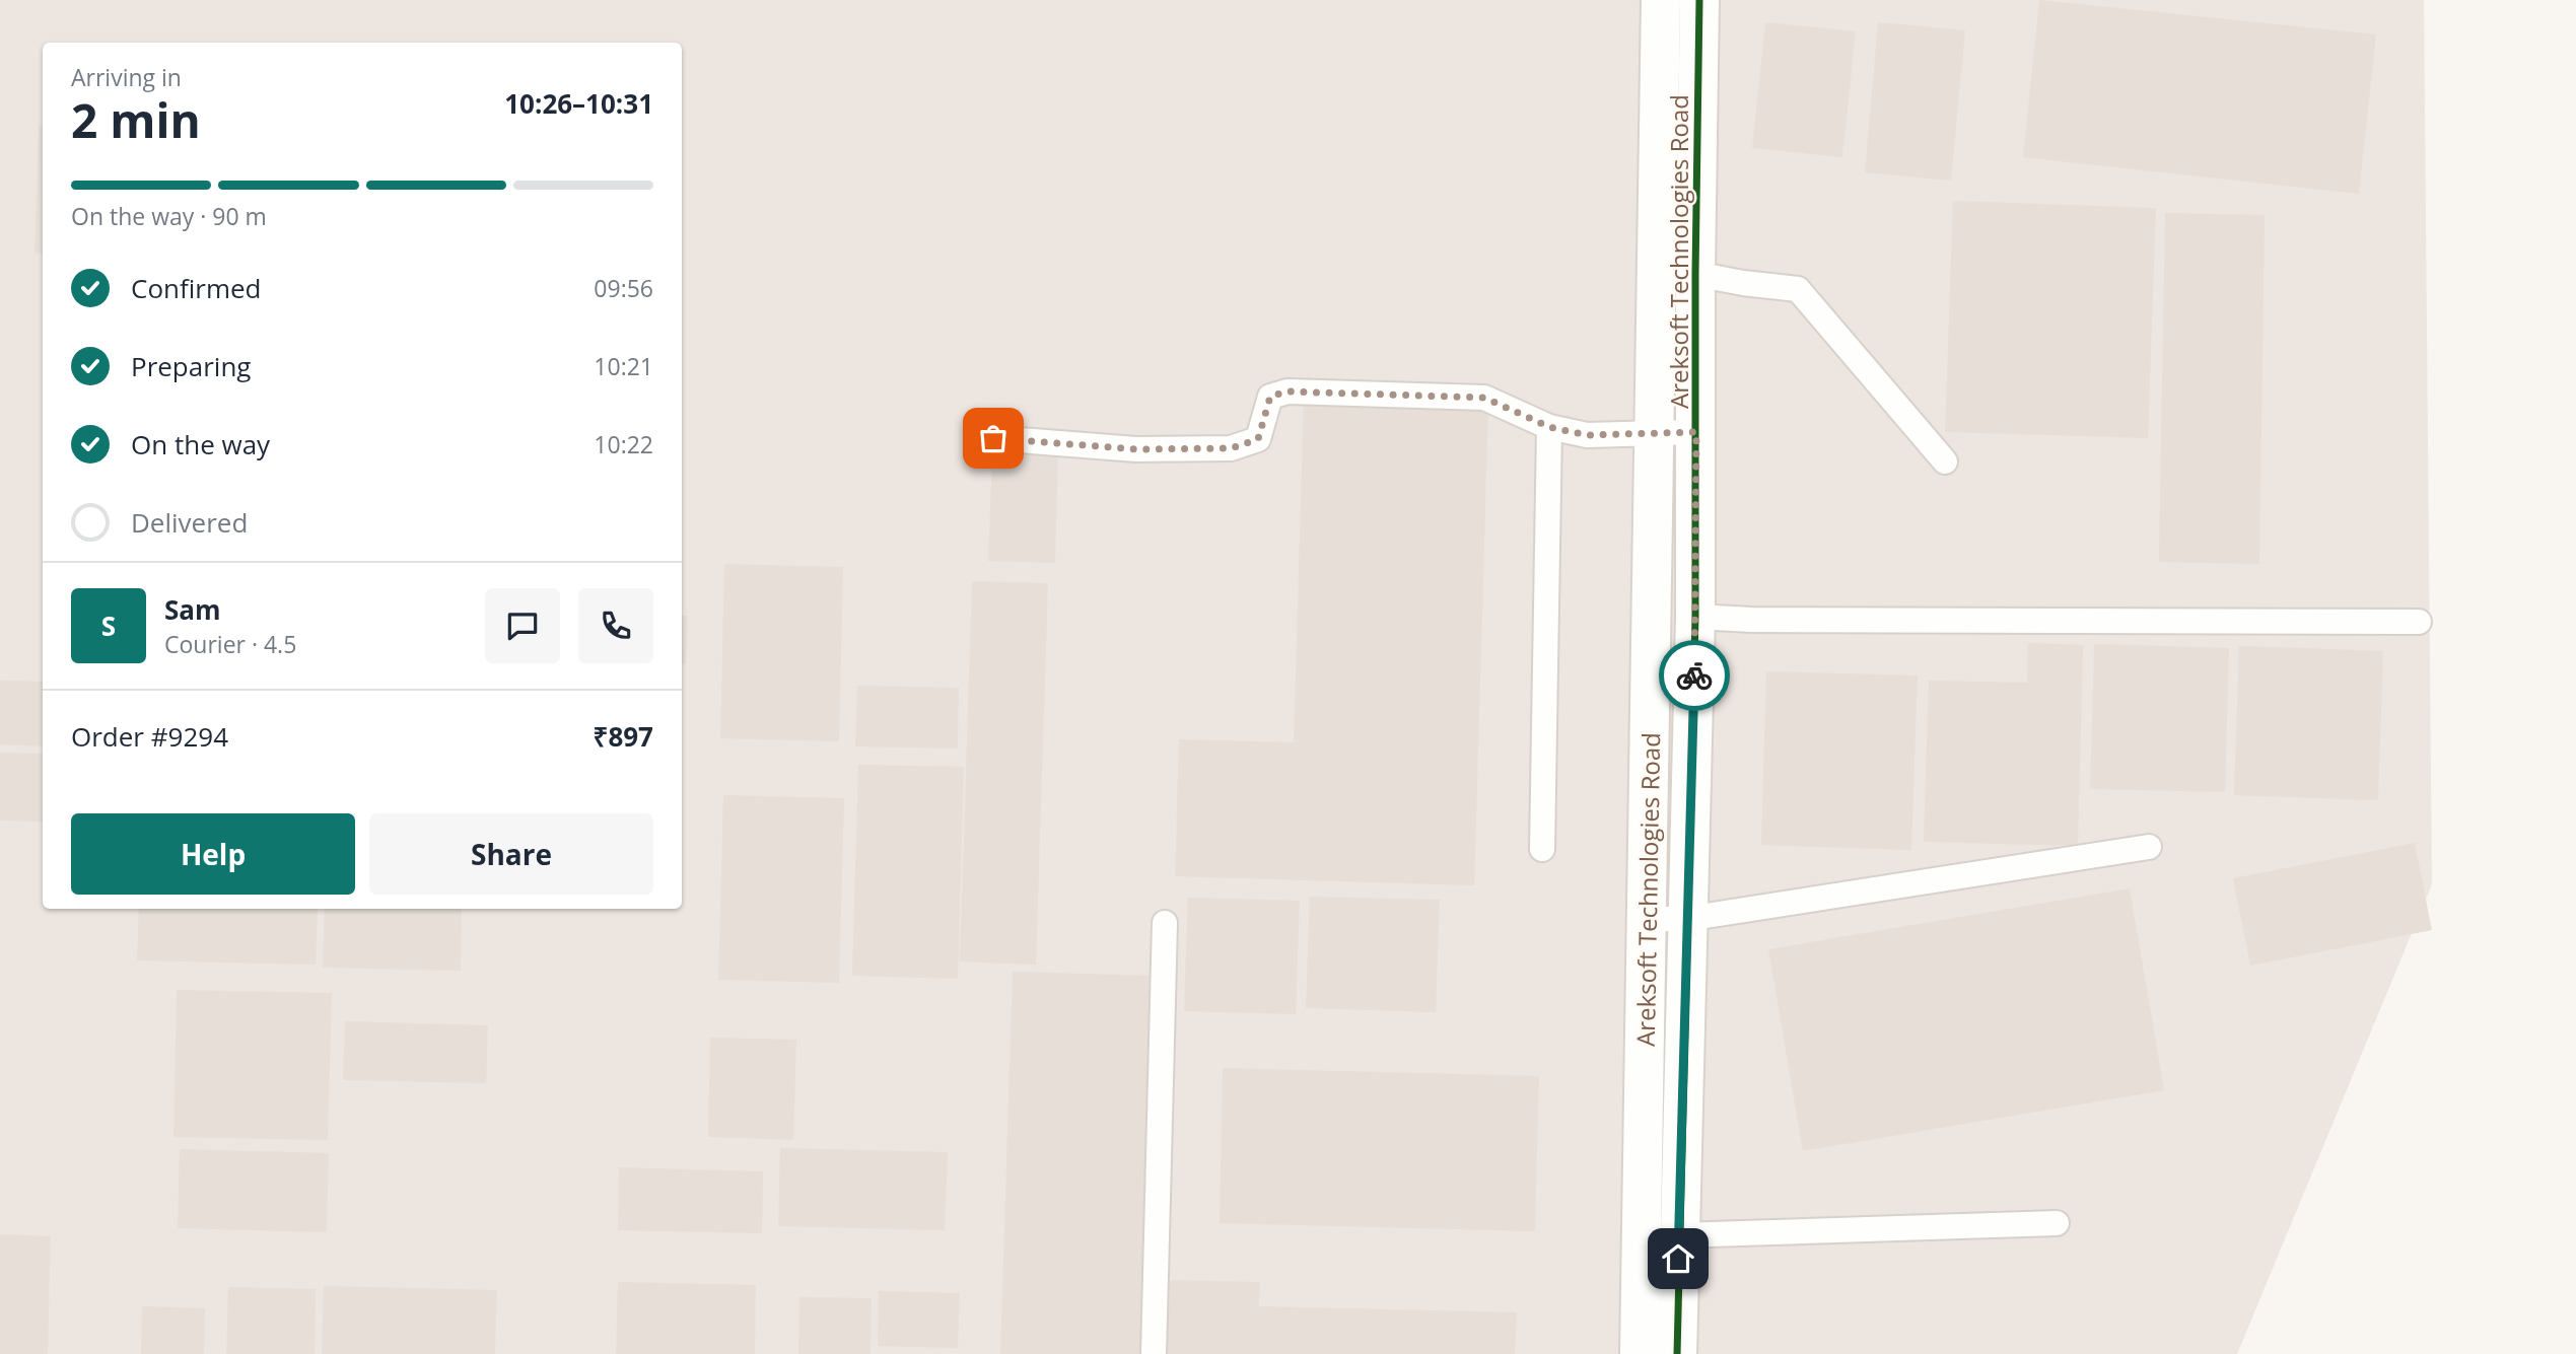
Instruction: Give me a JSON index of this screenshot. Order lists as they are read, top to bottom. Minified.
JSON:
{"streets":{"street":["Areksoft Technologies Road"]},"page":{"heading":["2 min","Arriving in","10:26–10:31"],"panel":["Sam","Courier · 4.5","Order #9294","₹897"],"bar":"On the way · 90 m","list":[["Confirmed","09:56"],["Preparing","10:21"],["On the way","10:22"],"Delivered"],"round":"S","buttons":["Help","Share"]}}
